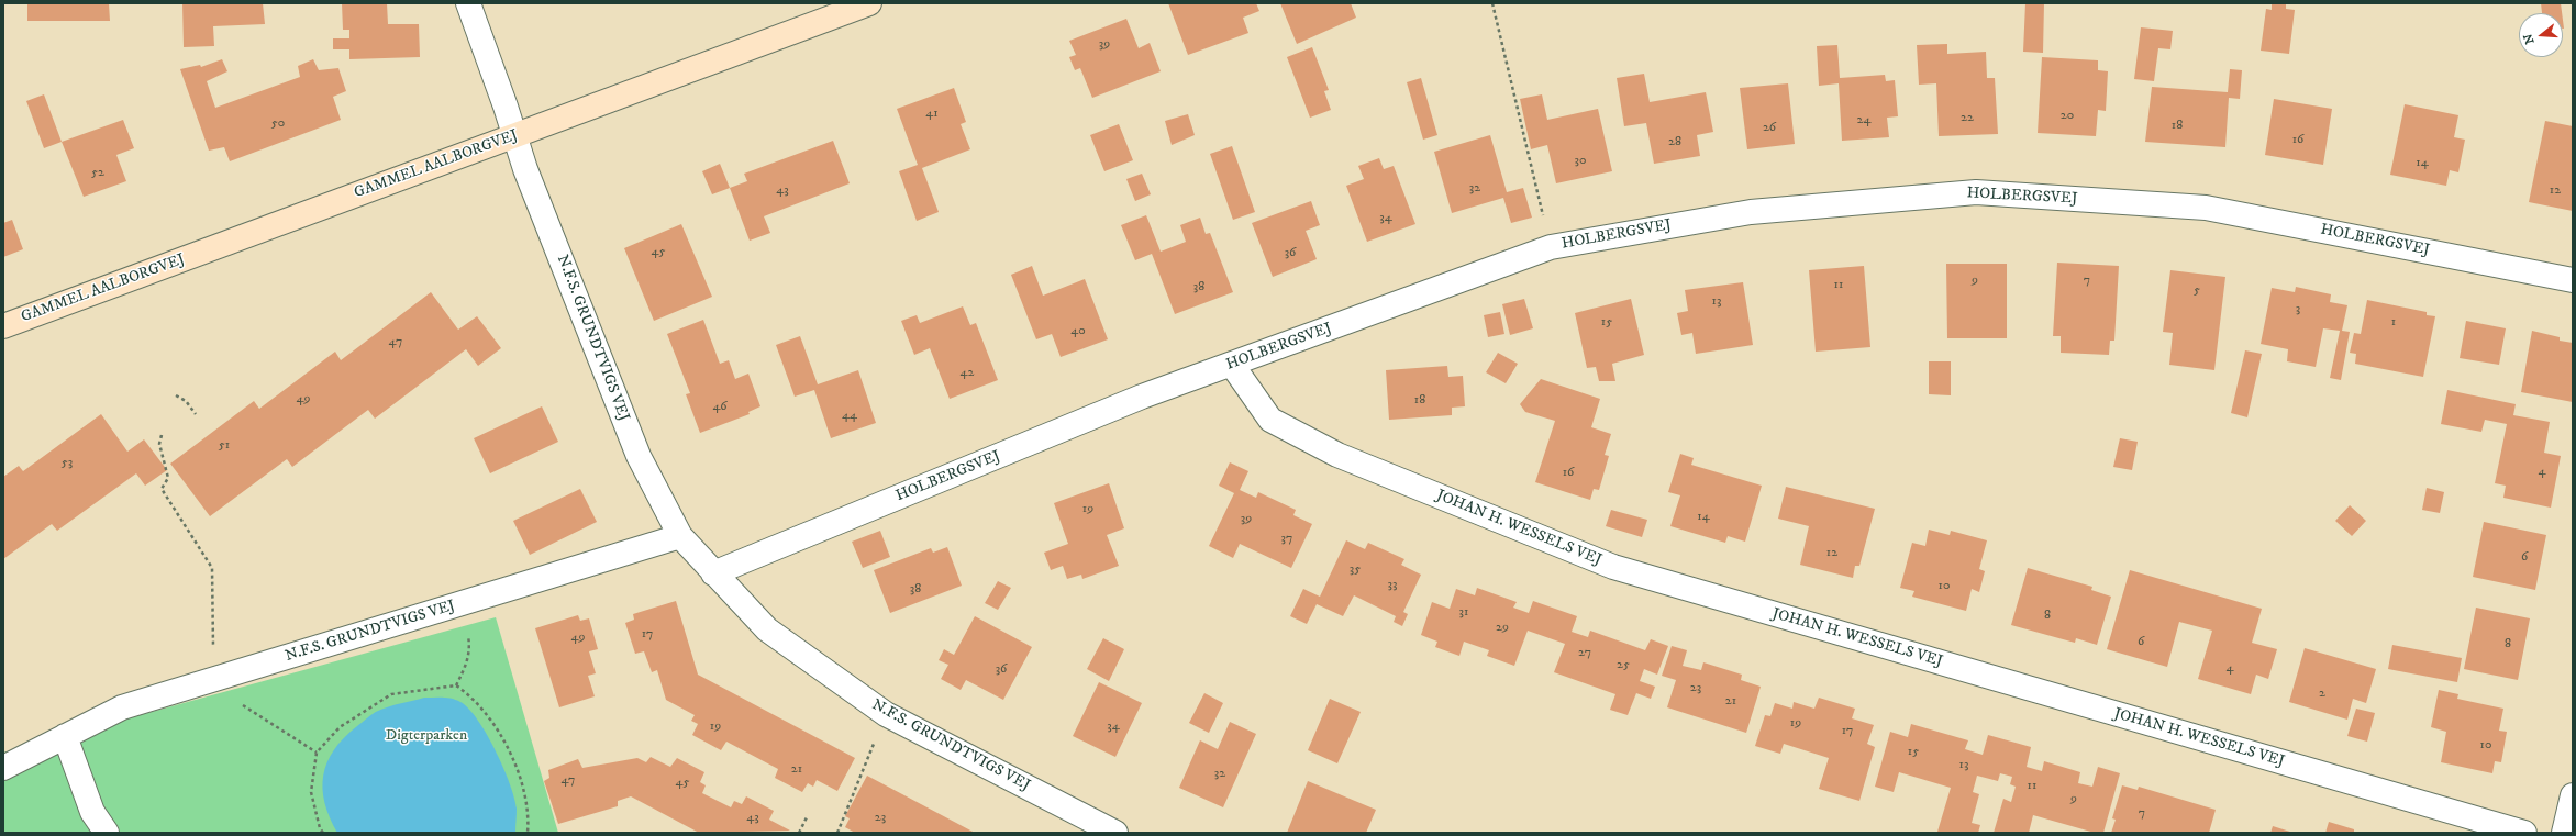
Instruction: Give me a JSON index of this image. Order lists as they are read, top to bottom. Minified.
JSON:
{"streets":{"street":["GAMMEL AALBORGVEJ","HOLBERGSVEJ","N.F.S. GRUNDTVIGS VEJ","JOHAN H. WESSELS VEJ"]},"crossings":[["GAMMEL AALBORGVEJ","N.F.S. GRUNDTVIGS VEJ"],["HOLBERGSVEJ","N.F.S. GRUNDTVIGS VEJ"],["HOLBERGSVEJ","JOHAN H. WESSELS VEJ"]],"parks":["Digterparken"],"house_numbers":["39","41","20","22","24","50","18","26","16","28","30","14","52","32","43","12","34","45","36","9","7","11","38","5","13","3","15","1","40","47","42","49","18","46","44","51","53","4","16","19","14","39","37","12","6","35","33","10","38","31","8","29","17","49","6","8","27","25","4","36","23","2","21","19","19","34","17","10","15","13","21","32","47","45","11","9","7","43","23"],"north":"left"}
